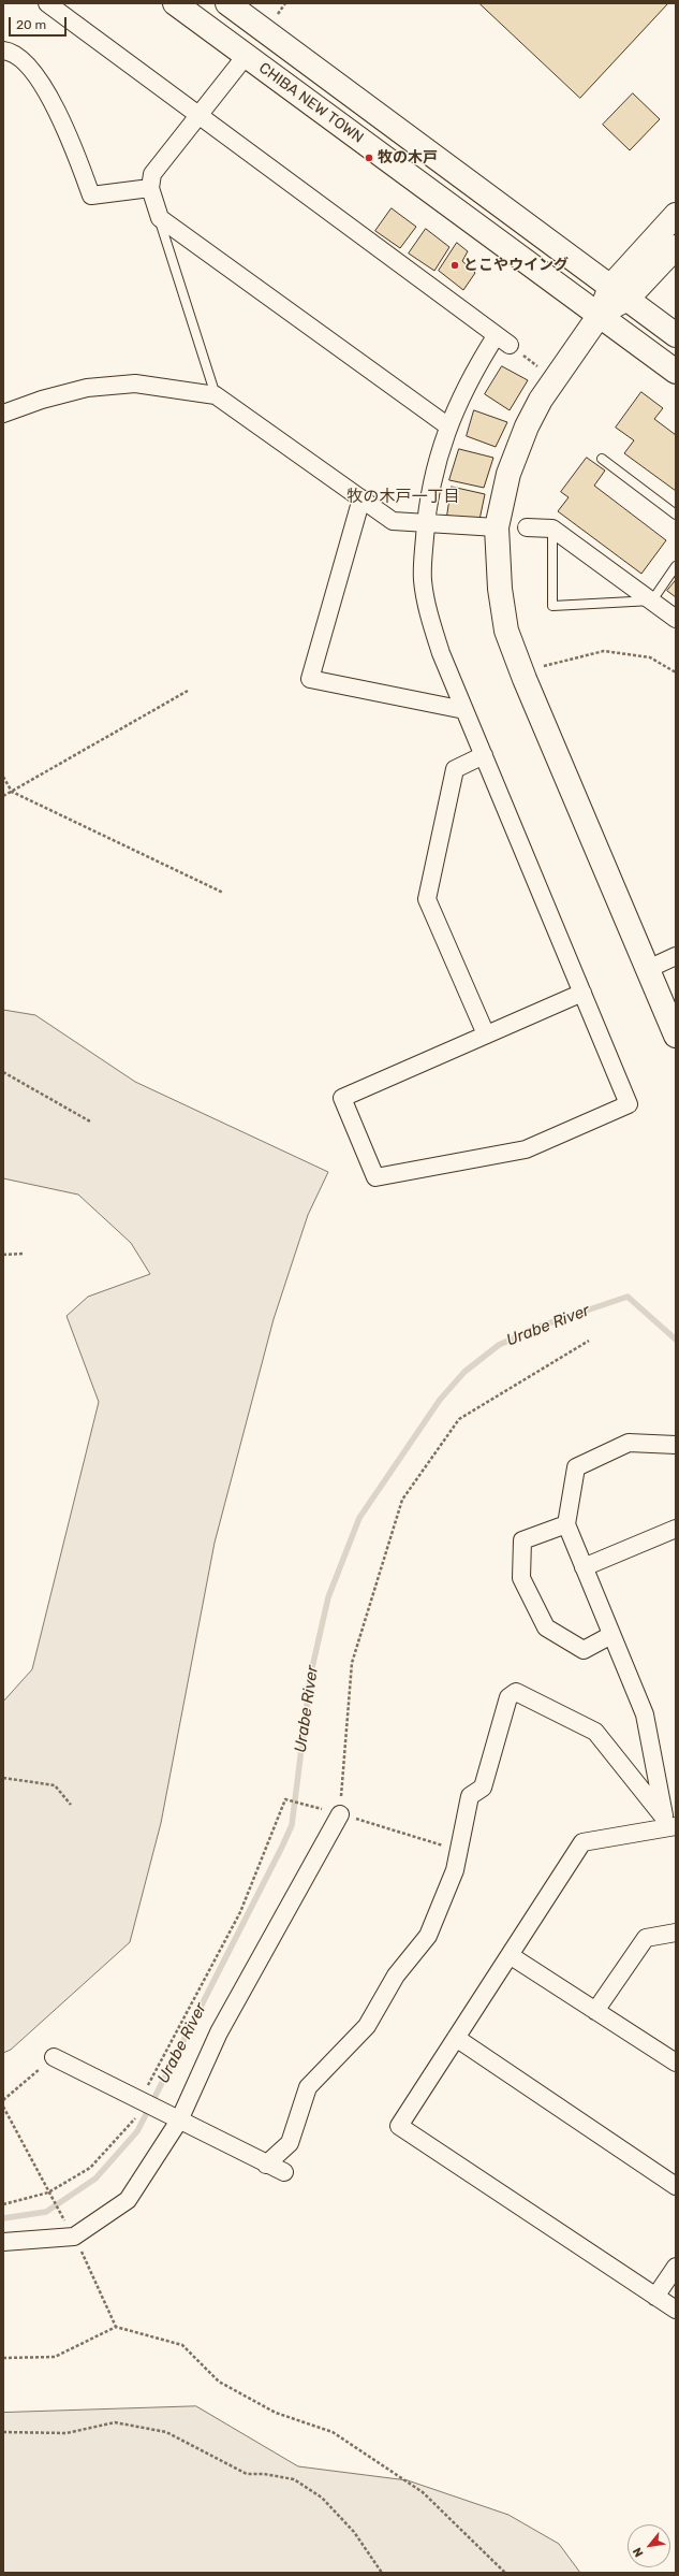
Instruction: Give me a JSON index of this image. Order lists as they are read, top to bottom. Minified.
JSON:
{"streets":{"main road":["CHIBA NEW TOWN"]},"districts":["牧の木戸一丁目"],"water":["Urabe River"],"places":["牧の木戸","とこやウイング"],"scale_bar":"20 m","north":"bottom left"}
